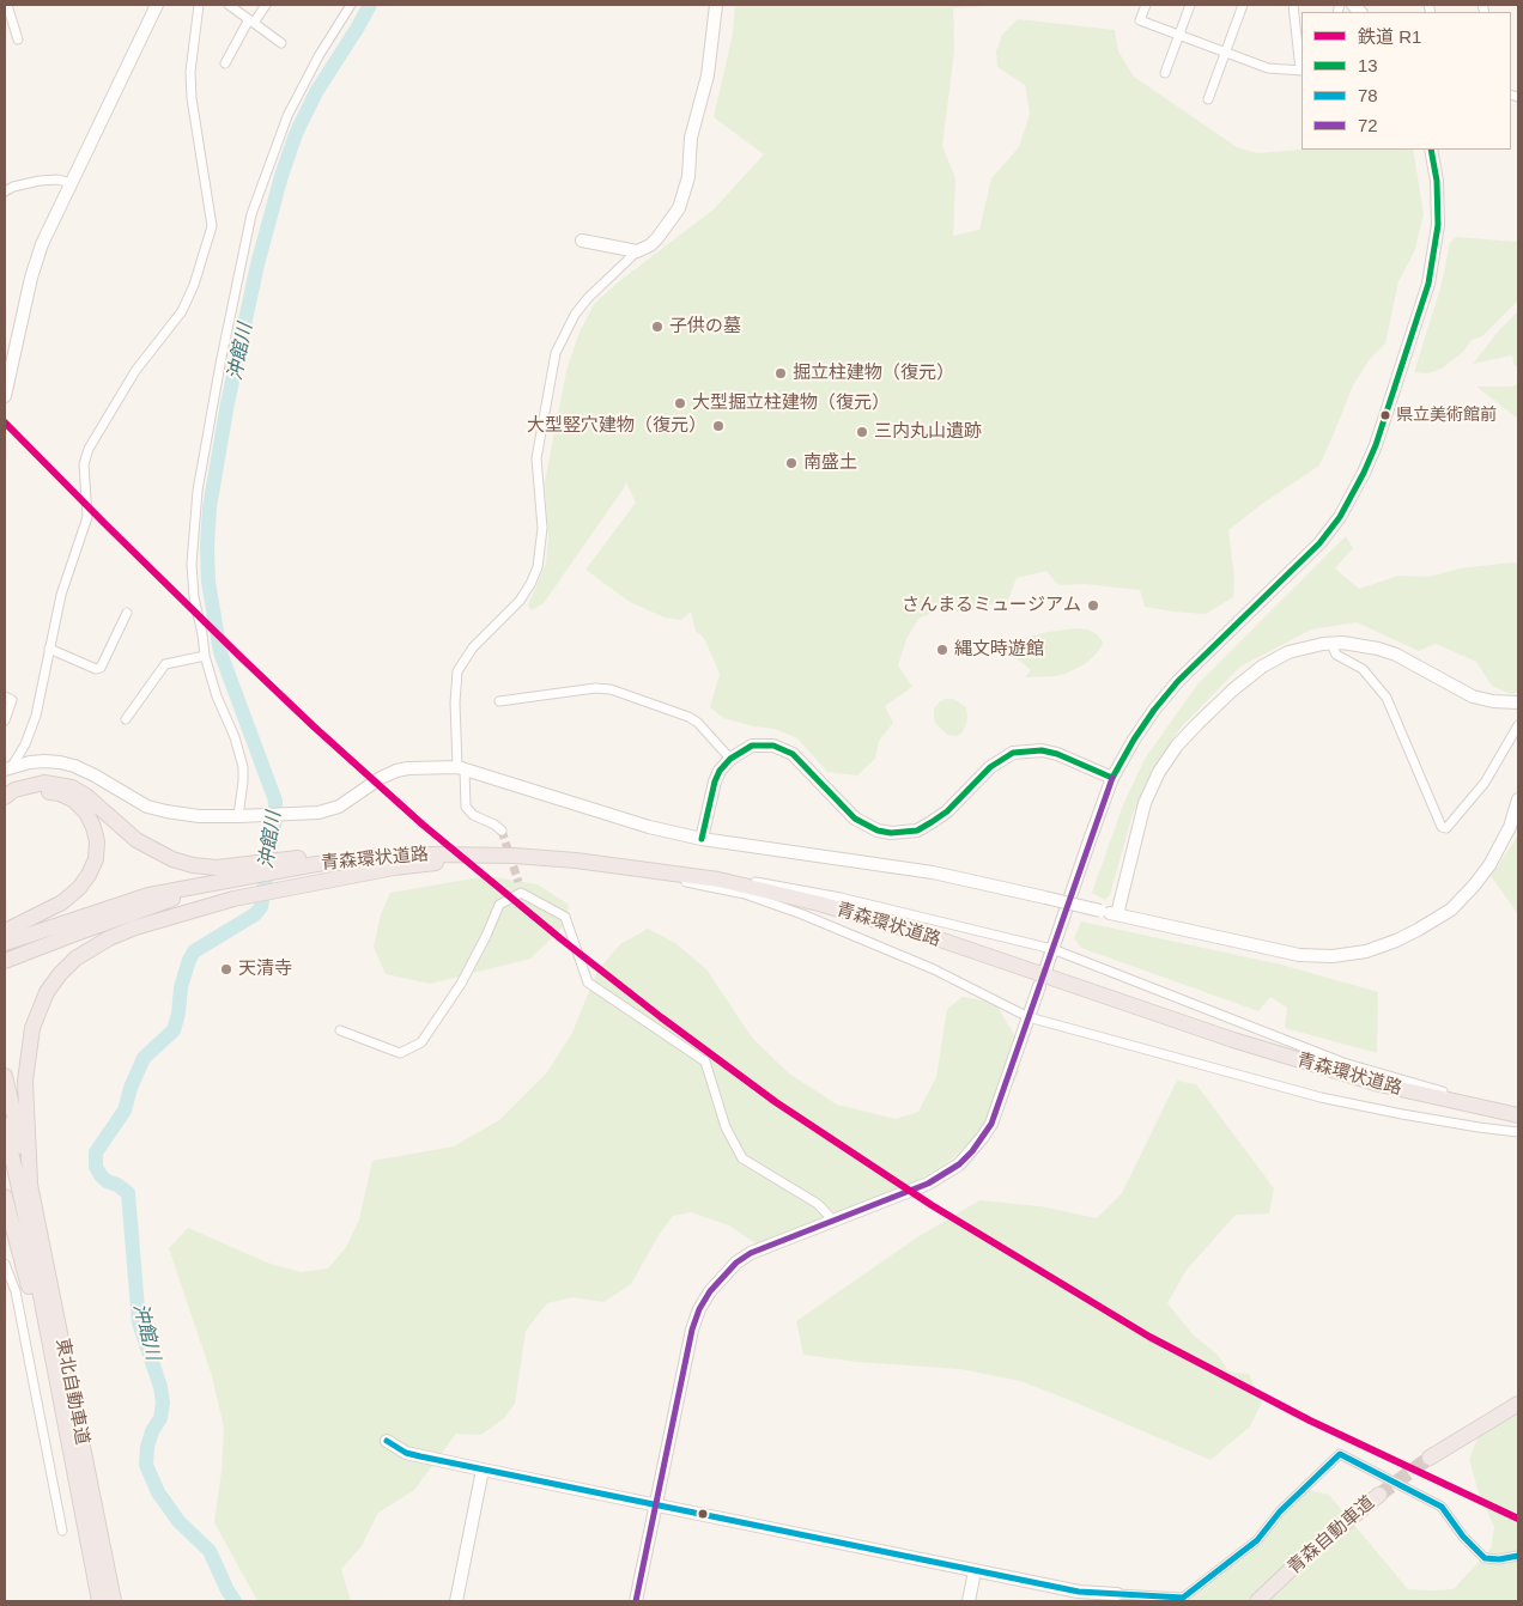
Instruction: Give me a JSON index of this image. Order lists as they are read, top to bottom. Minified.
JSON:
{"streets":{"highway":["青森環状道路","東北自動車道","青森自動車道"]},"water":["沖館川"],"places":["子供の墓","掘立柱建物（復元）","大型掘立柱建物（復元）","県立美術館前","大型竪穴建物（復元）","三内丸山遺跡","南盛土","さんまるミュージアム","縄文時遊館","天清寺"],"lines":["transit line 13","rail line R1","transit line 72","transit line 78"],"legend":["鉄道 R1","13","78","72"]}
